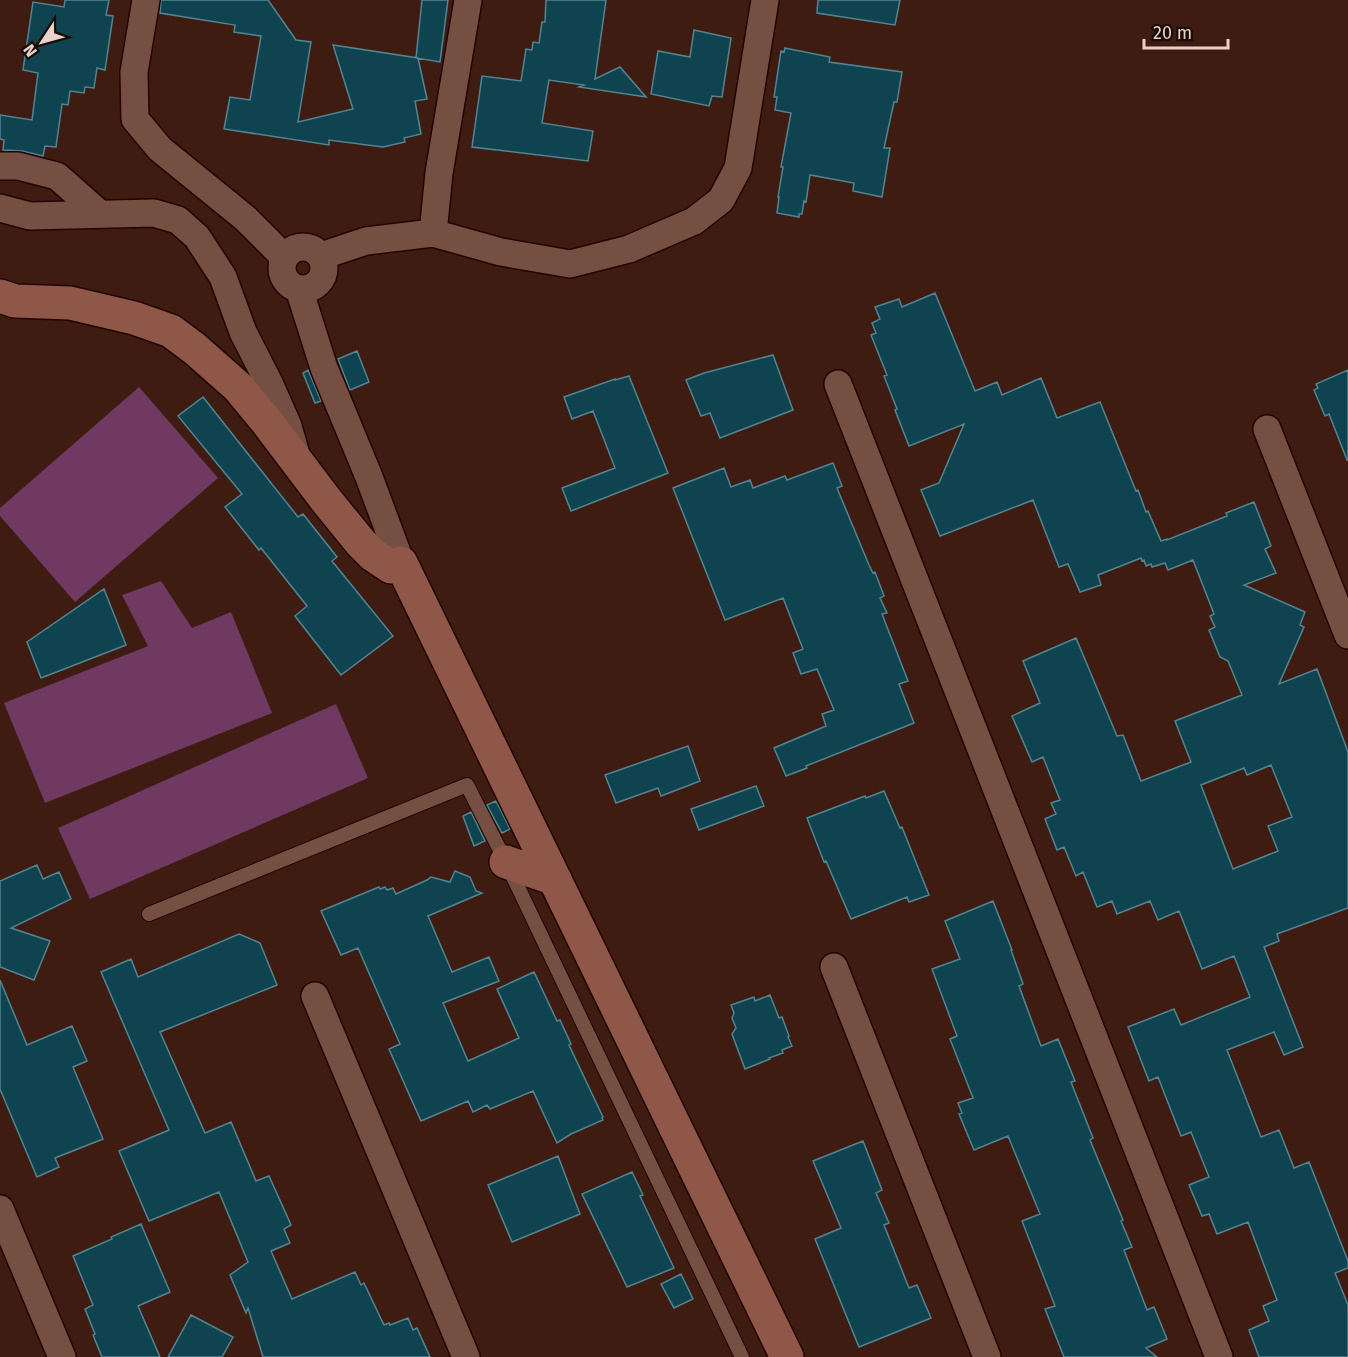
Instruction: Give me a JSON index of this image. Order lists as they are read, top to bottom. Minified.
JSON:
{"scale_bar":"20 m","north":"bottom left"}
